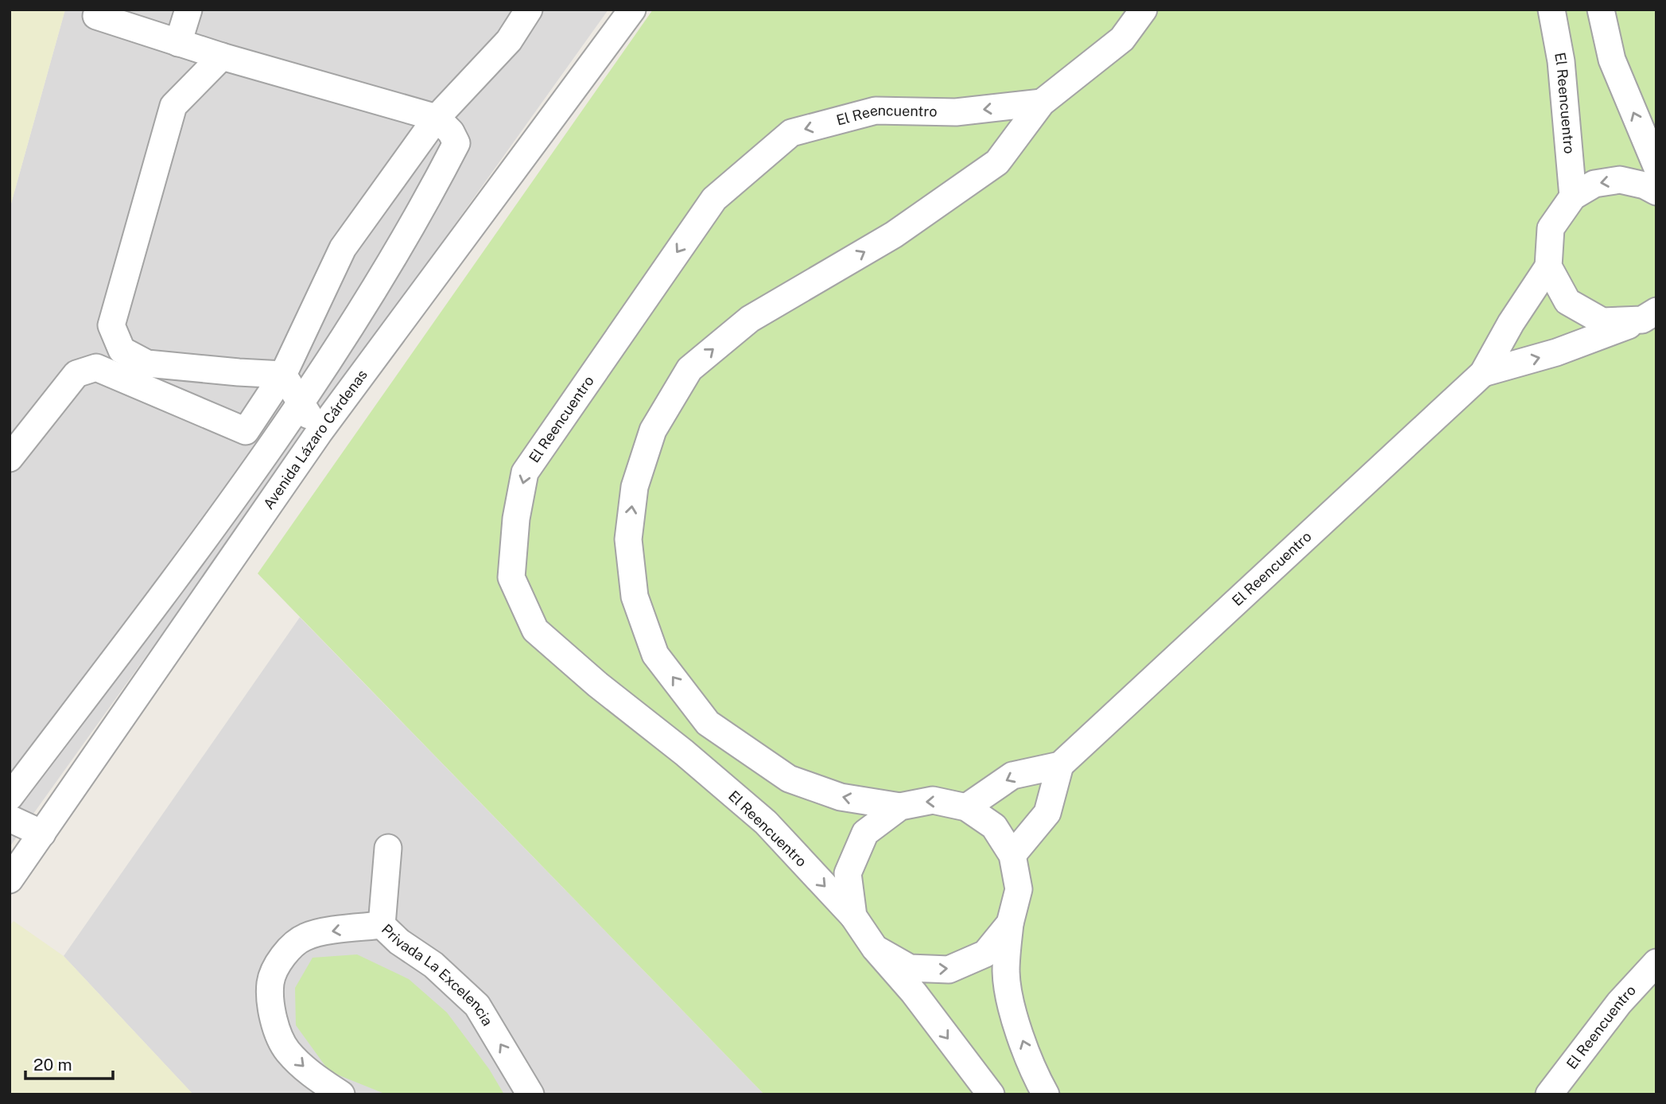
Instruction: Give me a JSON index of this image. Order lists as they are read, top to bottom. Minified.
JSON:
{"streets":{"street":["El Reencuentro","Avenida Lázaro Cárdenas","Privada La Excelencia"]},"scale_bar":"20 m"}
